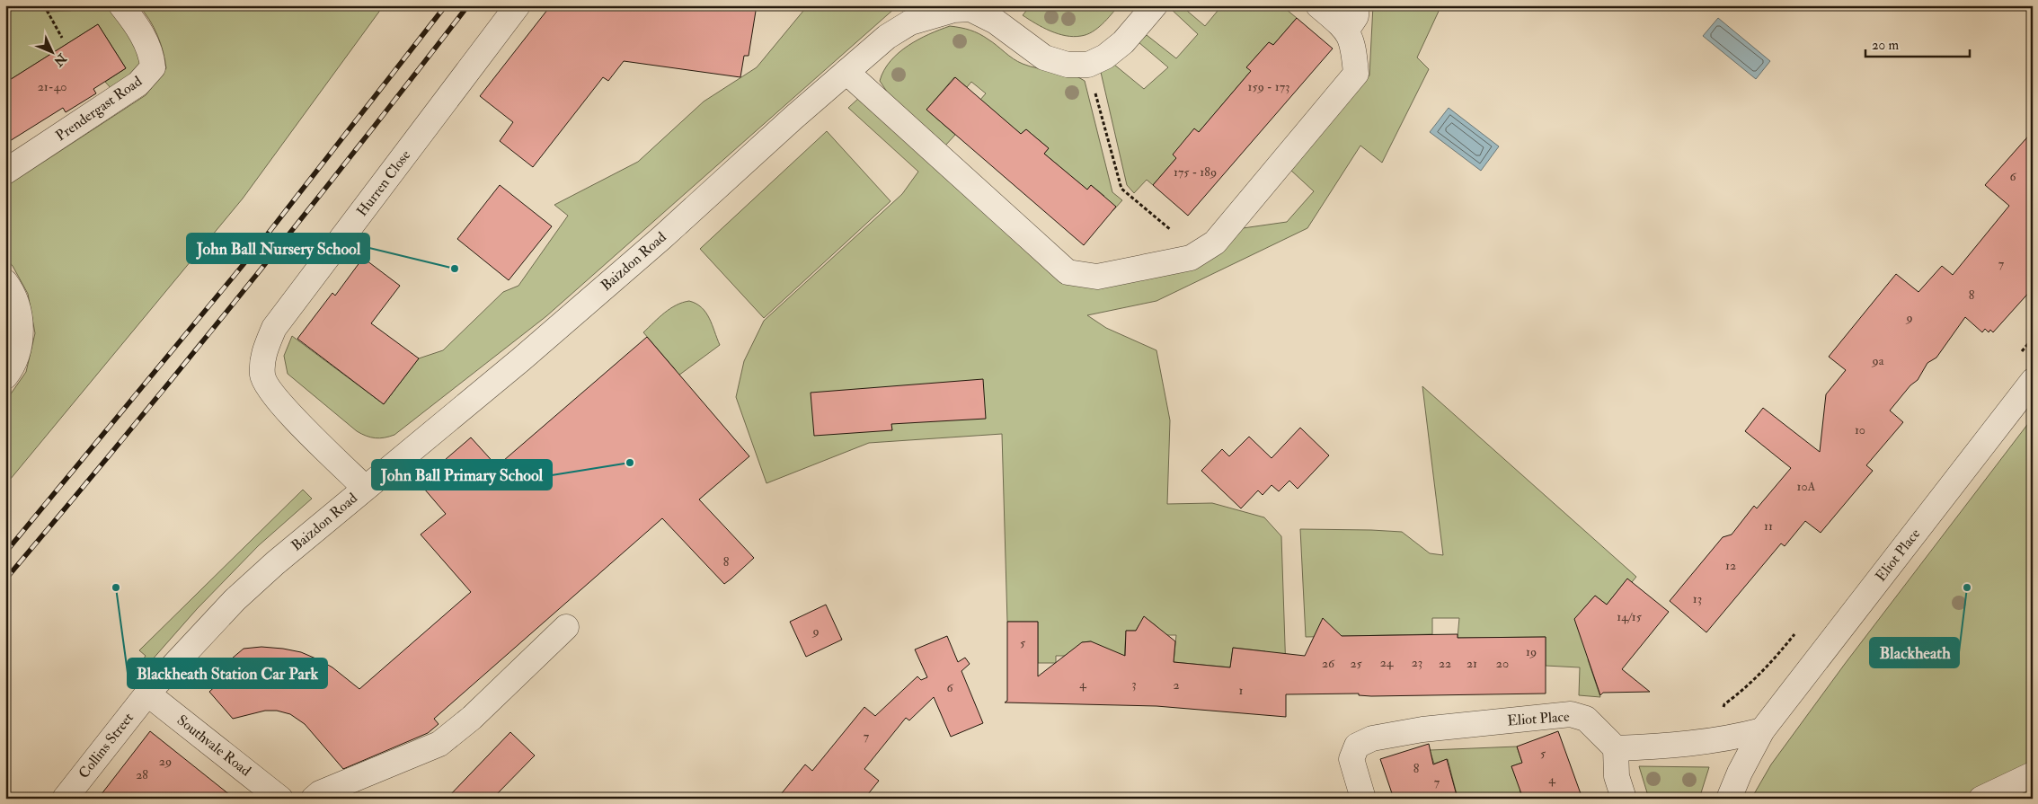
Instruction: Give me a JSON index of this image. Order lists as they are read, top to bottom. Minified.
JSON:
{"streets":{"street":["Prendergast Road","Hurren Close","Baizdon Road","Eliot Place","Collins Street","Southvale Road"]},"crossings":[["Hurren Close","Baizdon Road"],["Baizdon Road","Collins Street"],["Baizdon Road","Southvale Road"],["Collins Street","Southvale Road"]],"places":["John Ball Nursery School","John Ball Primary School","Blackheath Station Car Park","Blackheath"],"house_numbers":["21-40","159 - 173","175 - 189","6","7","8","9","9a","10","10A","11","8","12","13","14/15","9","5","19","24","23","26","25","22","21","20","4","3","2","6","1","7","5","29","8","28","4","7"],"scale_bar":"20 m","north":"bottom right"}
